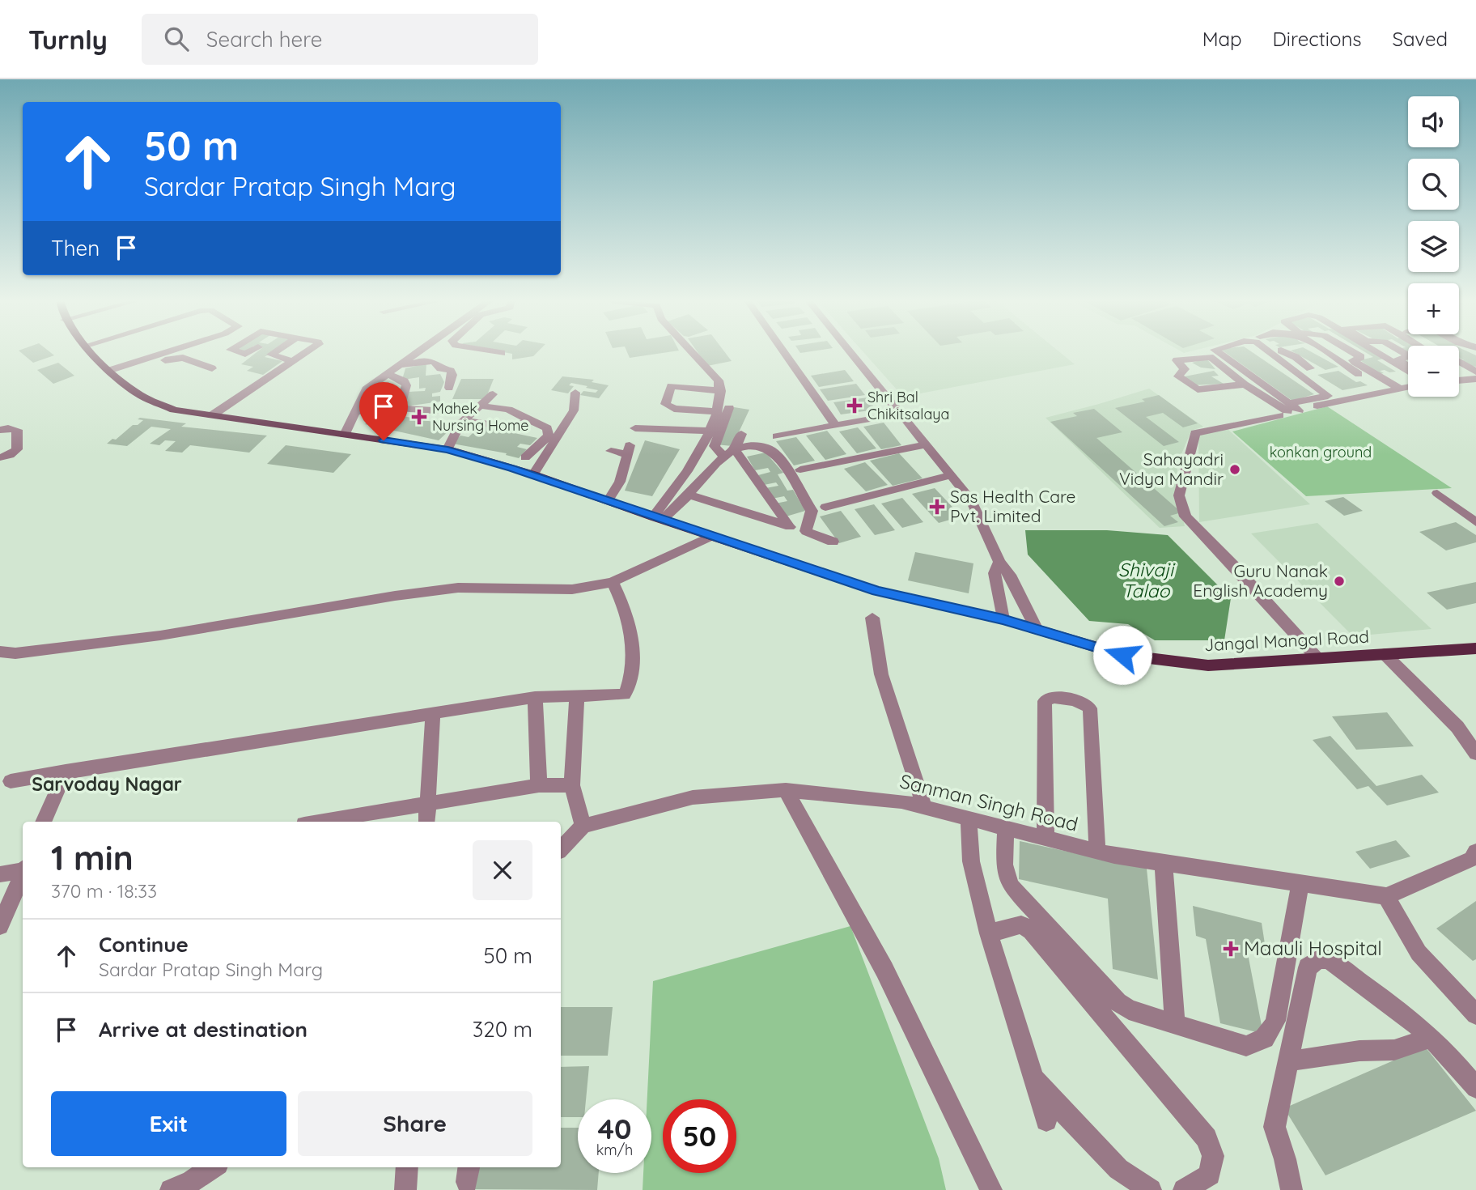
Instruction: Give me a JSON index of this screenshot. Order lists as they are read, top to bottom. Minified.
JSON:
{"streets":{"main road":["Jangal Mangal Road"],"street":["Sanman Singh Road"]},"districts":["Sarvoday Nagar"],"water":["Shivaji Talao"],"parks":["konkan ground"],"places":{"health":["Shri Bal Chikitsalaya","Mahek Nursing Home","Sas Health Care Pvt. Limited","Maauli Hospital"],"other":["Sahayadri Vidya Mandir","Guru Nanak English Academy"]},"page":{"header":"Turnly","search":"Search here","nav":["Map","Directions","Saved"],"map_buttons":["+","−"],"turn":["50 m","Sardar Pratap Singh Marg"],"then":"Then","heading":["1 min","370 m · 18:33"],"list":[{"name":"Continue","note":"Sardar Pratap Singh Marg","value":"50 m"},{"name":"Arrive at destination","value":"320 m"}],"buttons":["Exit","Share"],"speed":"40 km/h","limit":"50"}}
